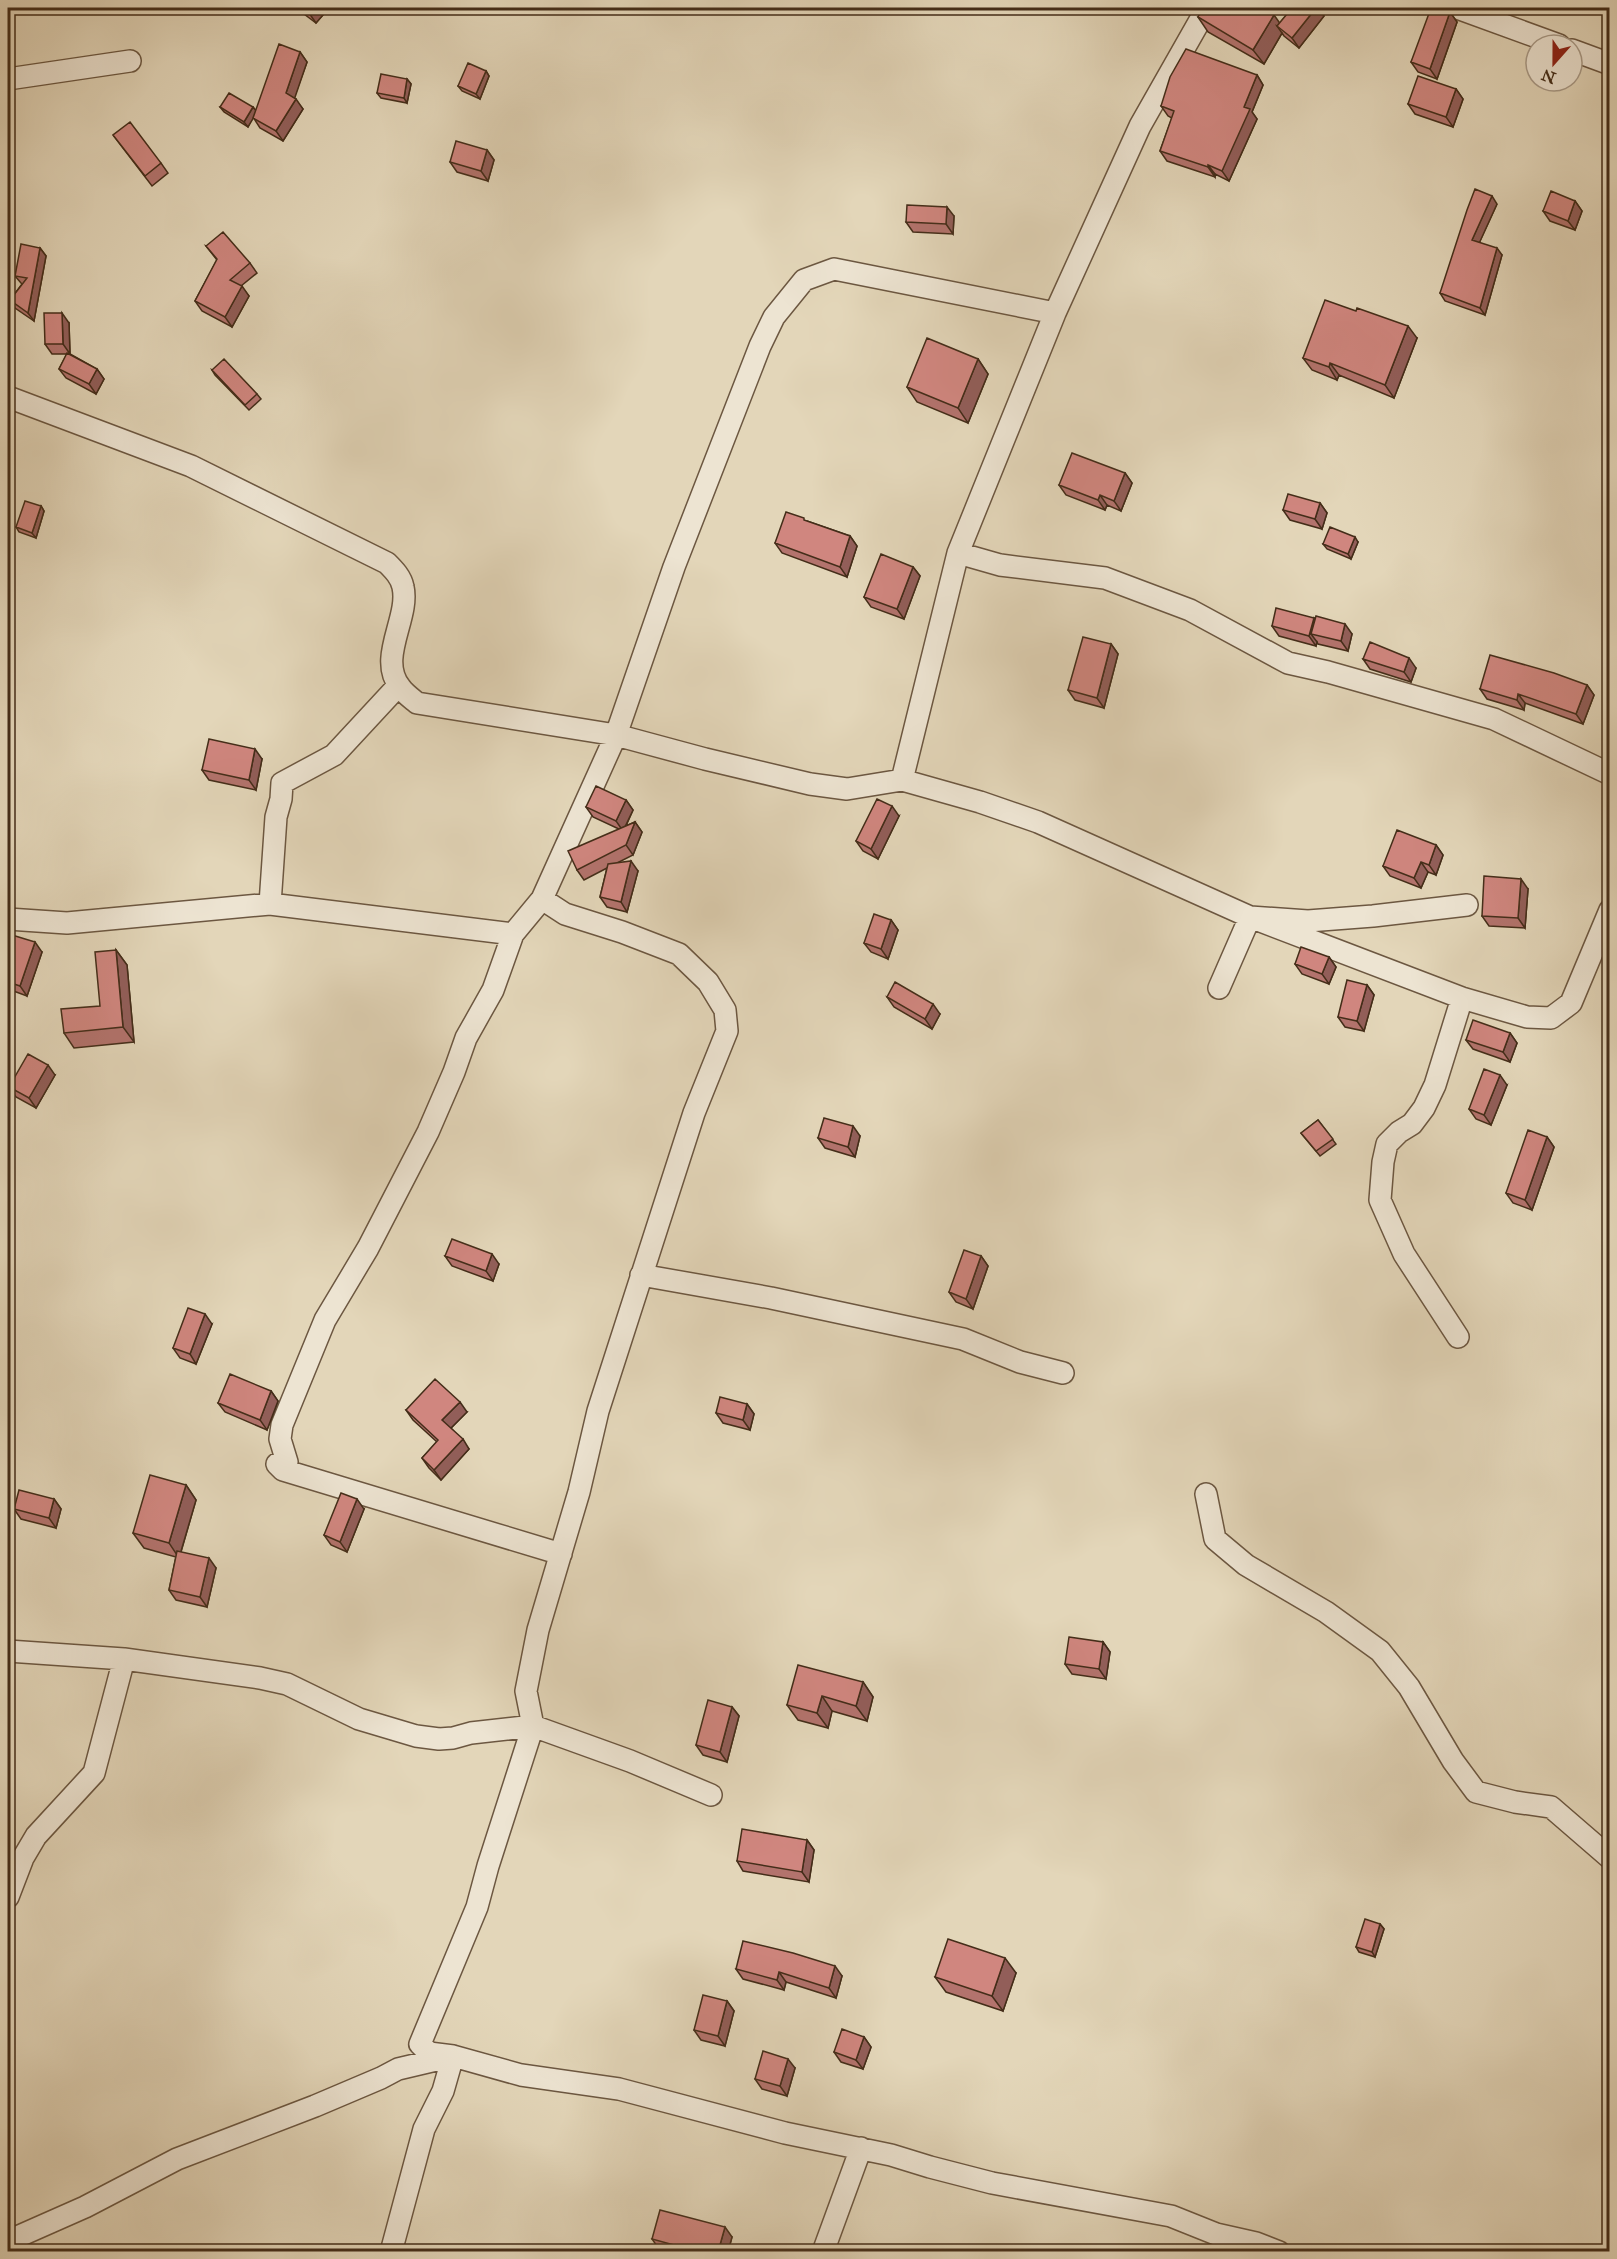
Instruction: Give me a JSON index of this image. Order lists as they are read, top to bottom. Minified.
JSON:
{"north":"bottom"}
